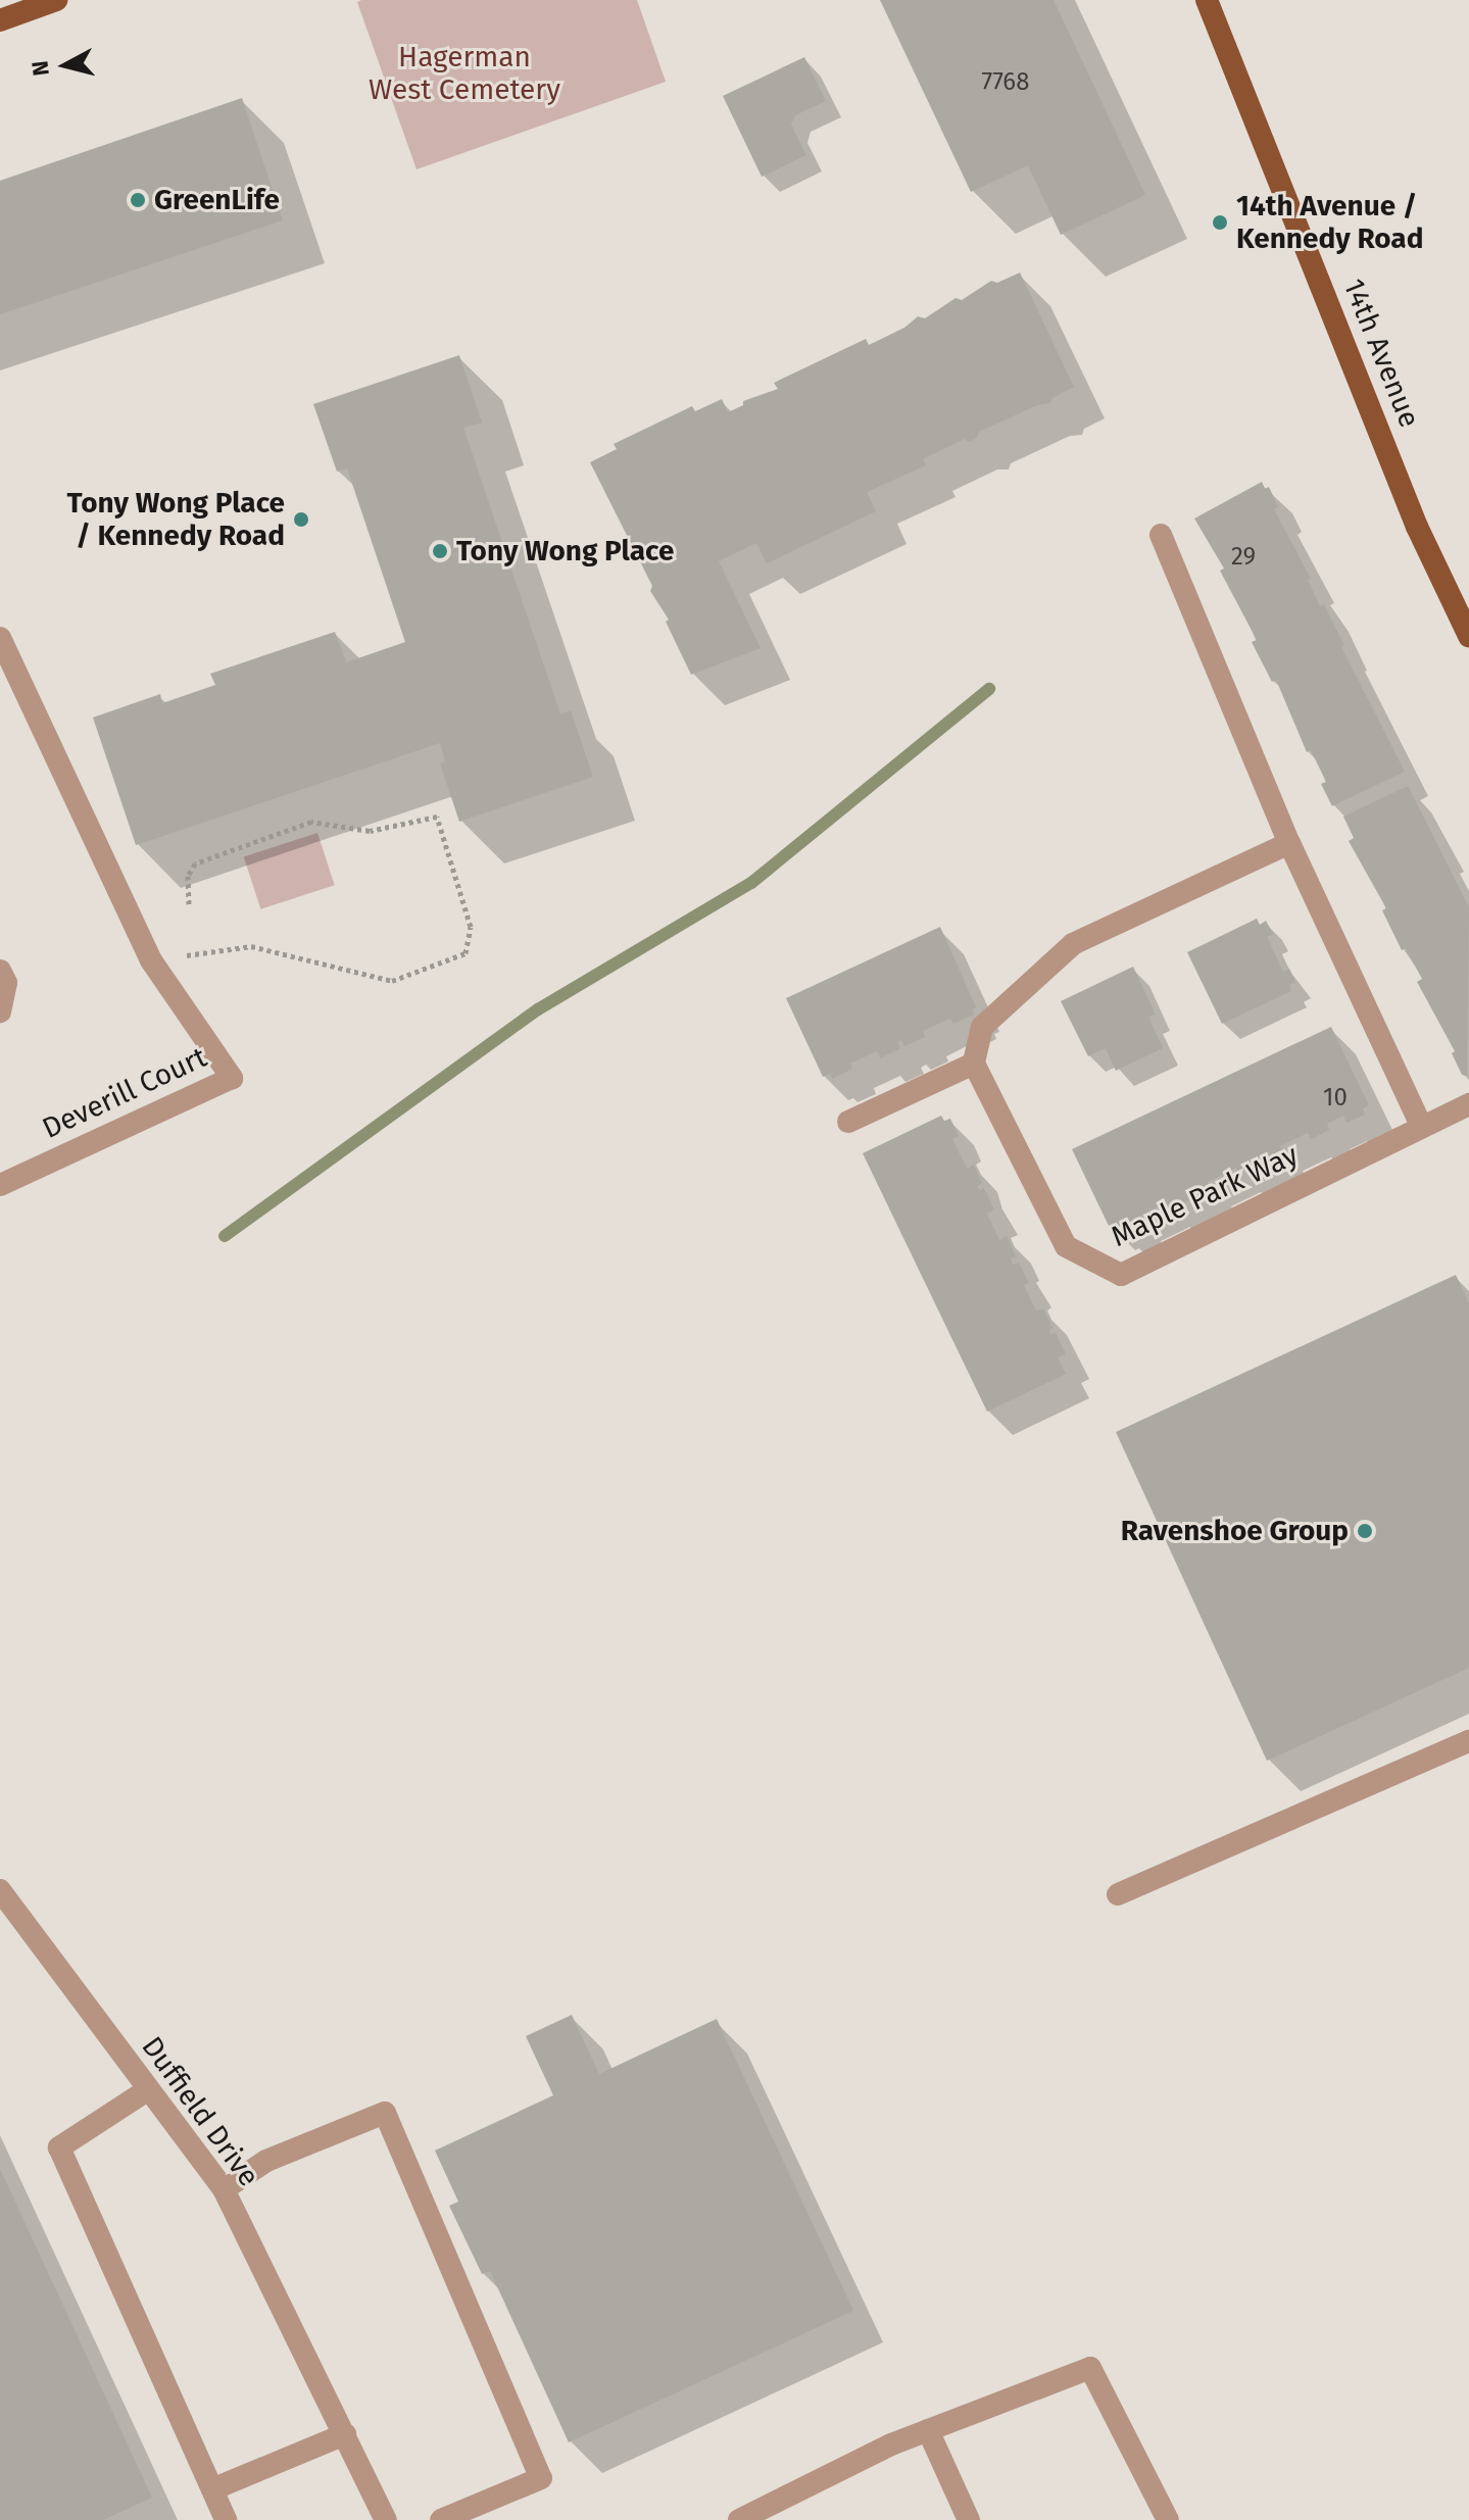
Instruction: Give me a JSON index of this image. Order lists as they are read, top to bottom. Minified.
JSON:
{"streets":{"main road":["14th Avenue"],"street":["Deverill Court","Maple Park Way","Duffield Drive"]},"parks":["Hagerman West Cemetery"],"places":["GreenLife","14th Avenue / Kennedy Road","Tony Wong Place / Kennedy Road","Tony Wong Place","Ravenshoe Group"],"house_numbers":["7768","29","10"],"north":"left"}
